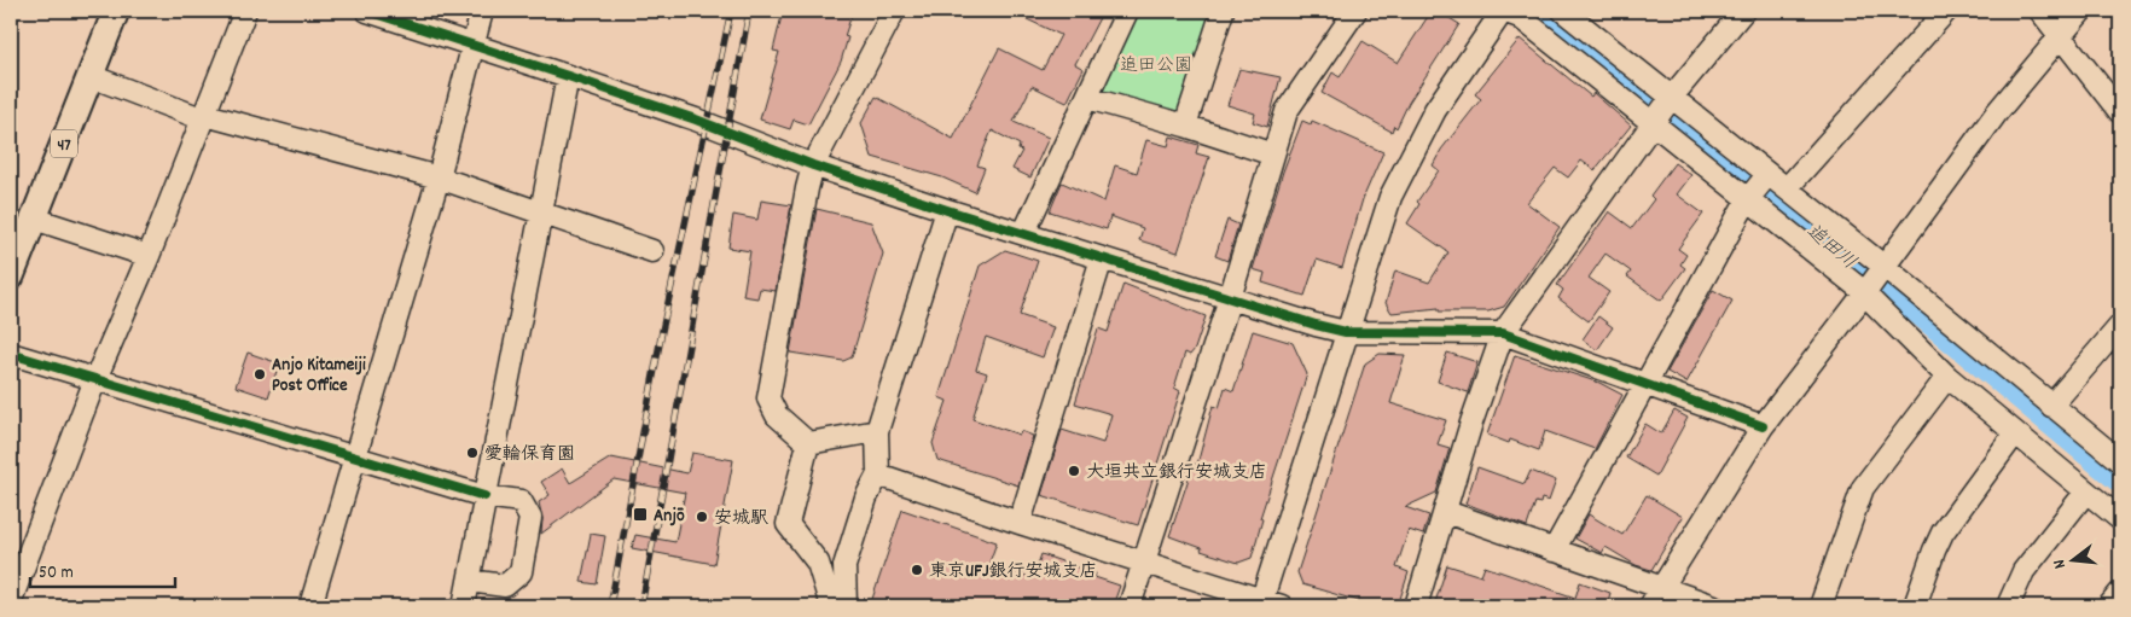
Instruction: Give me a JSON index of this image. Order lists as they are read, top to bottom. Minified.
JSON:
{"streets":{"main road":["47"]},"water":["追田川"],"parks":["追田公園"],"places":{"other":["Anjo Kitameiji Post Office","愛輪保育園","大垣共立銀行安城支店","安城駅","東京UFJ銀行安城支店"],"transit":["Anjō"]},"scale_bar":"50 m","north":"left"}
